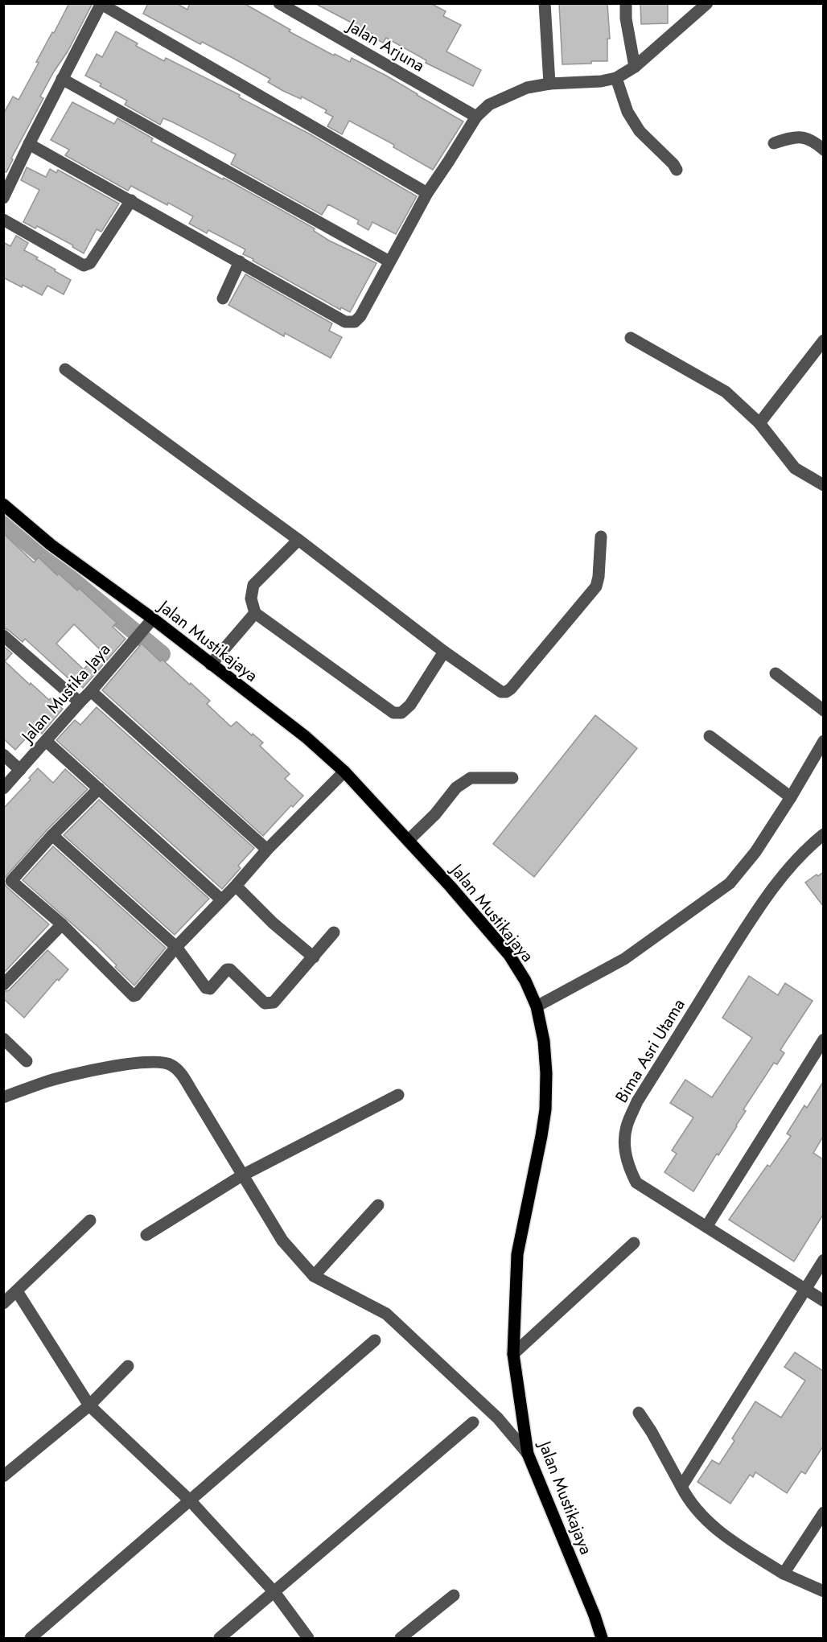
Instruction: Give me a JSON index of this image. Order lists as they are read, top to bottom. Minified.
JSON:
{"streets":{"main road":["Jalan Mustikajaya"],"street":["Jalan Arjuna","Jalan Mustika Jaya","Bima Asri Utama"]},"crossings":[["Jalan Mustikajaya","Jalan Mustika Jaya"]]}
